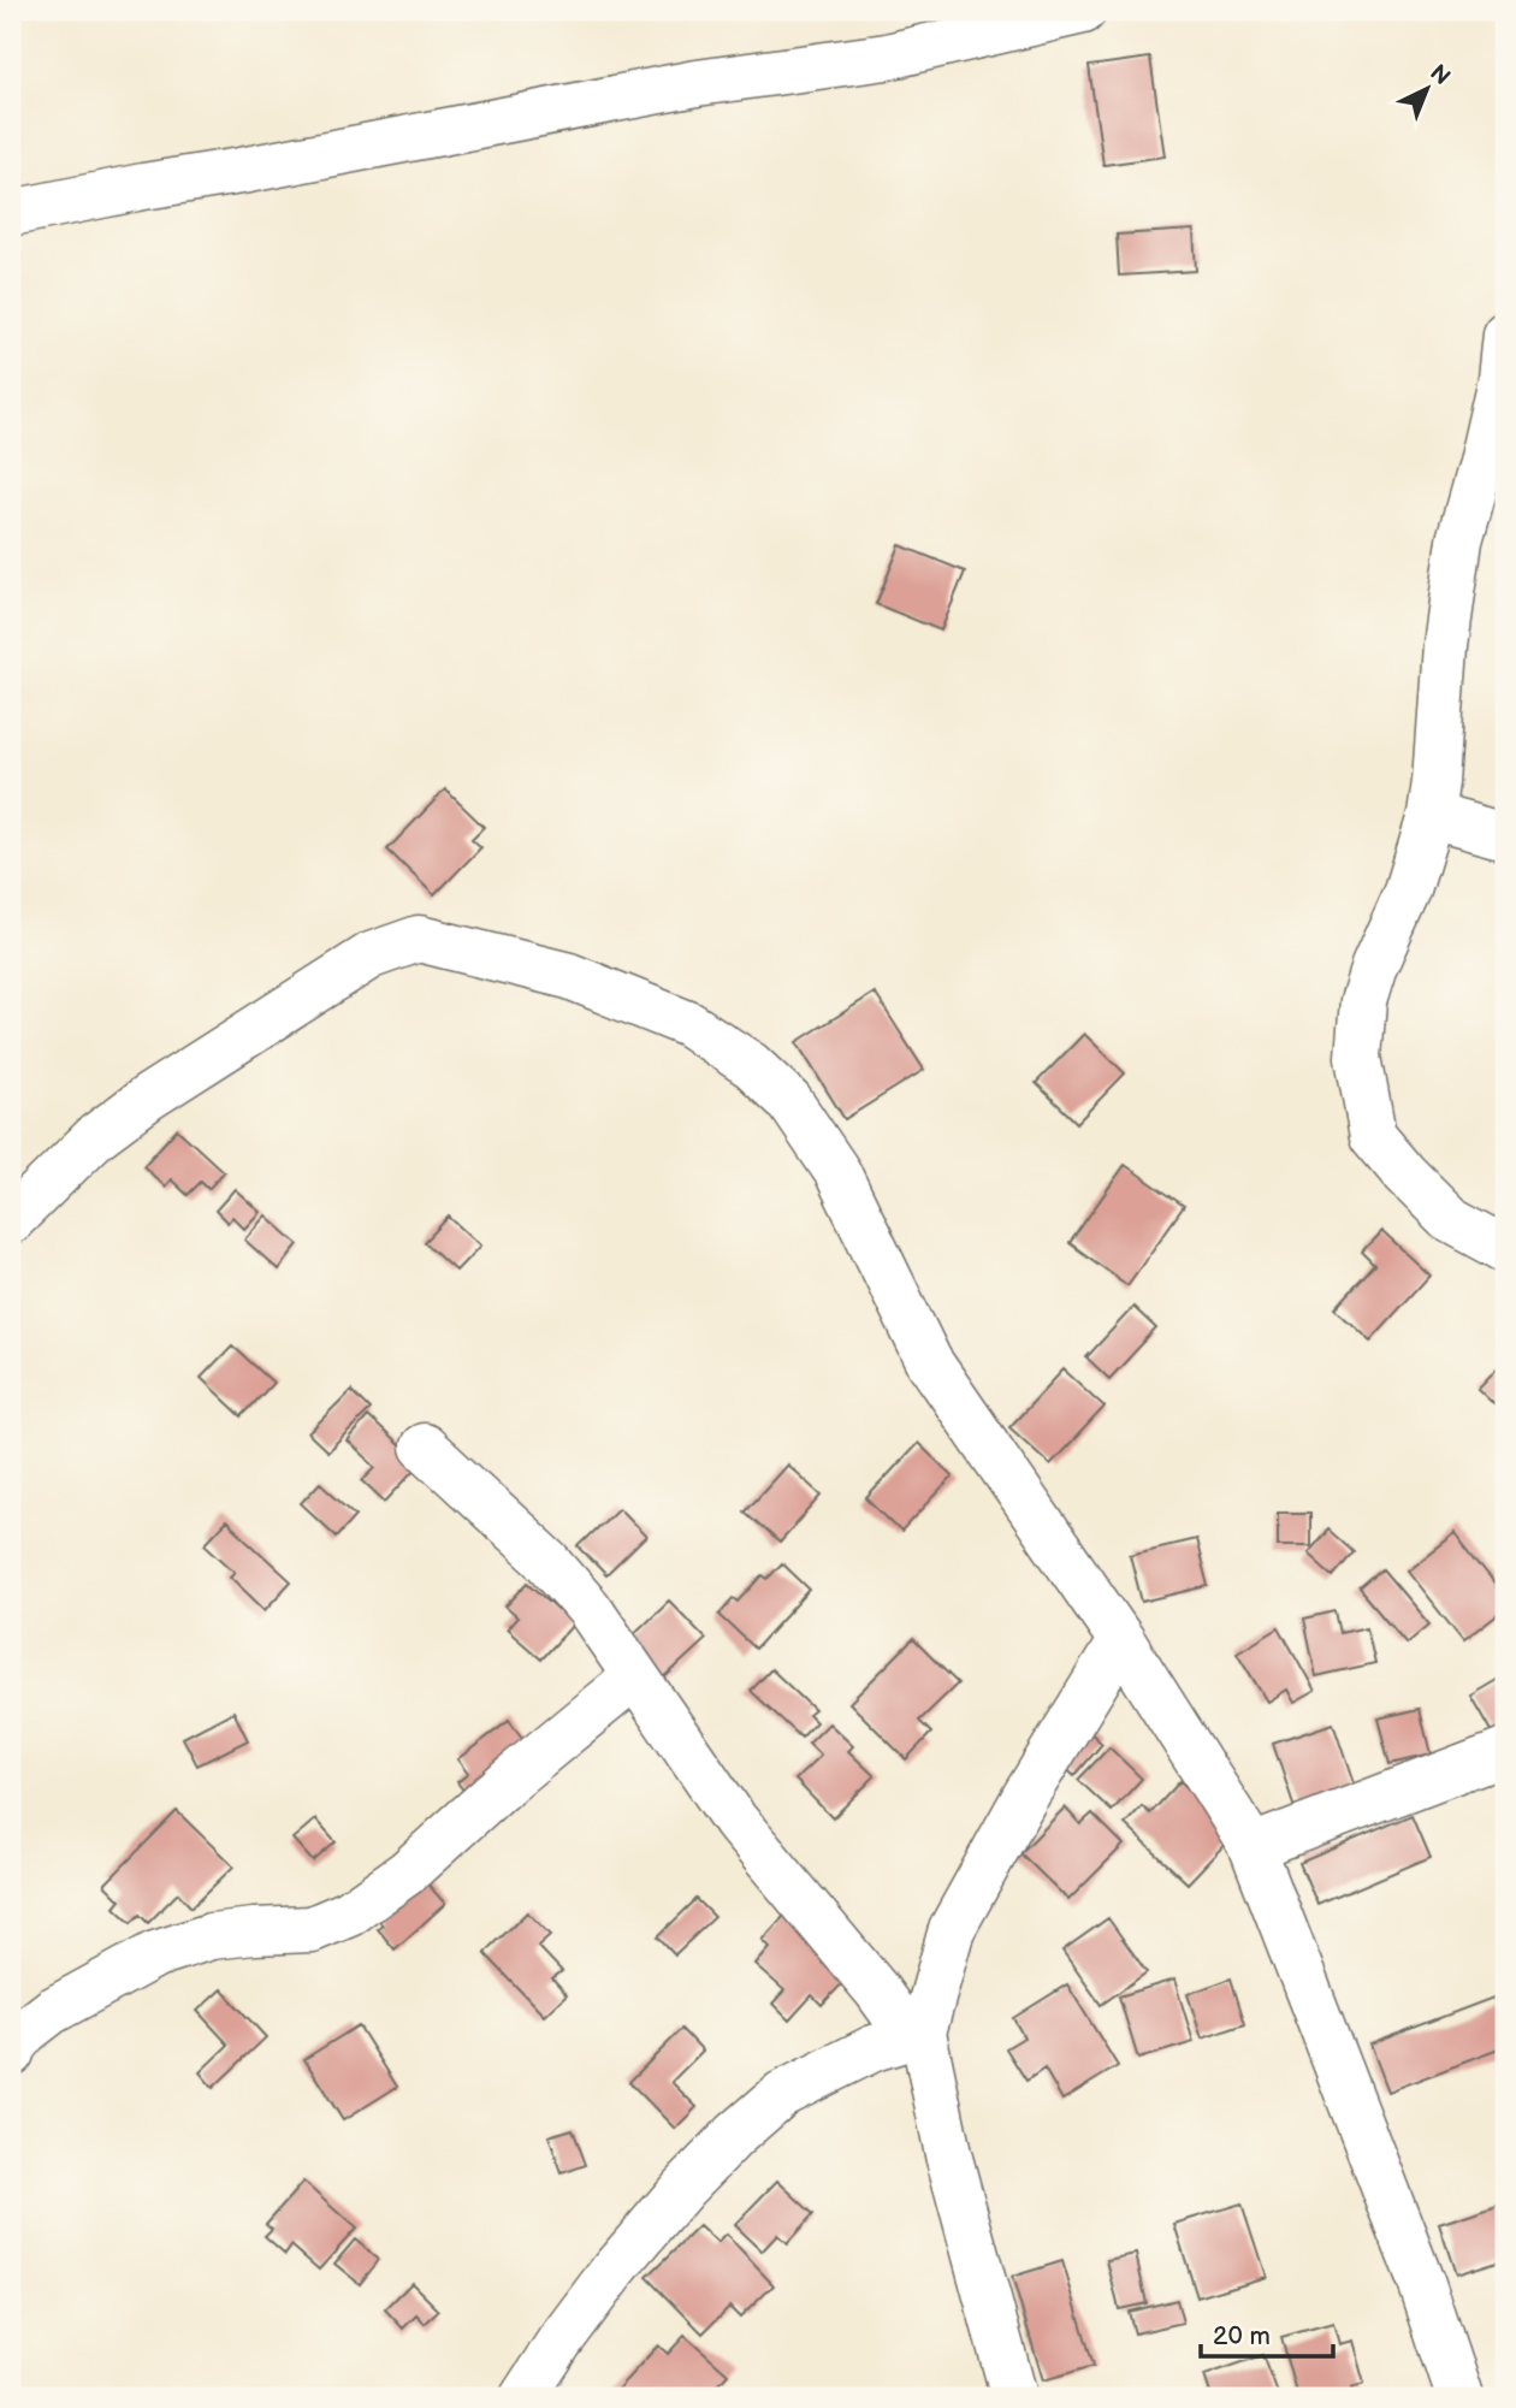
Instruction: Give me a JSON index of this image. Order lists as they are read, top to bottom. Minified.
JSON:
{"scale_bar":"20 m","north":"top right"}
